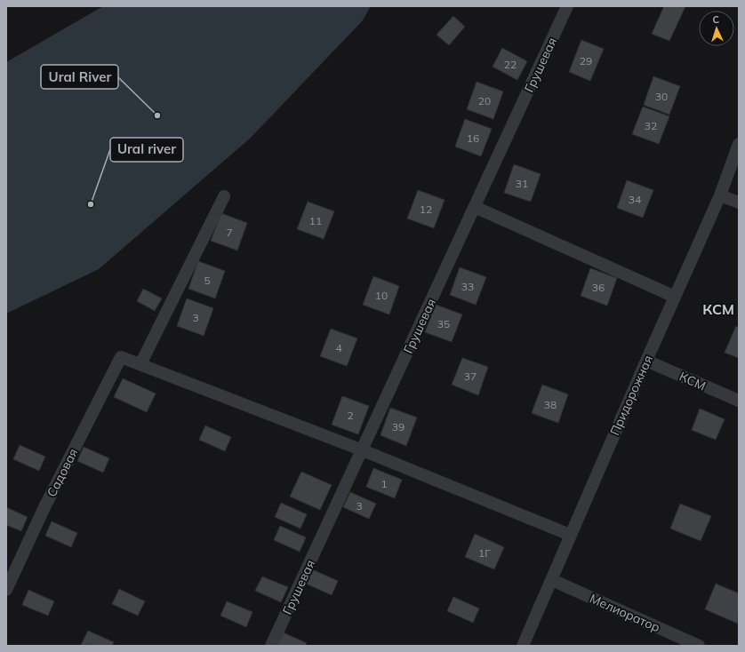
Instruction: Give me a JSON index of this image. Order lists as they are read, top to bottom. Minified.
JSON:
{"streets":{"street":["Грушевая","КСМ","Придорожная","Садовая","Мелиоратор"]},"crossings":[["КСМ","Придорожная"],["Придорожная","Мелиоратор"]],"districts":["КСМ"],"places":["Ural River","Ural river"],"house_numbers":["29","22","30","20","32","16","31","34","12","11","7","5","33","36","10","3","35","4","37","38","2","39","1","3","1Г"],"north":"top"}
